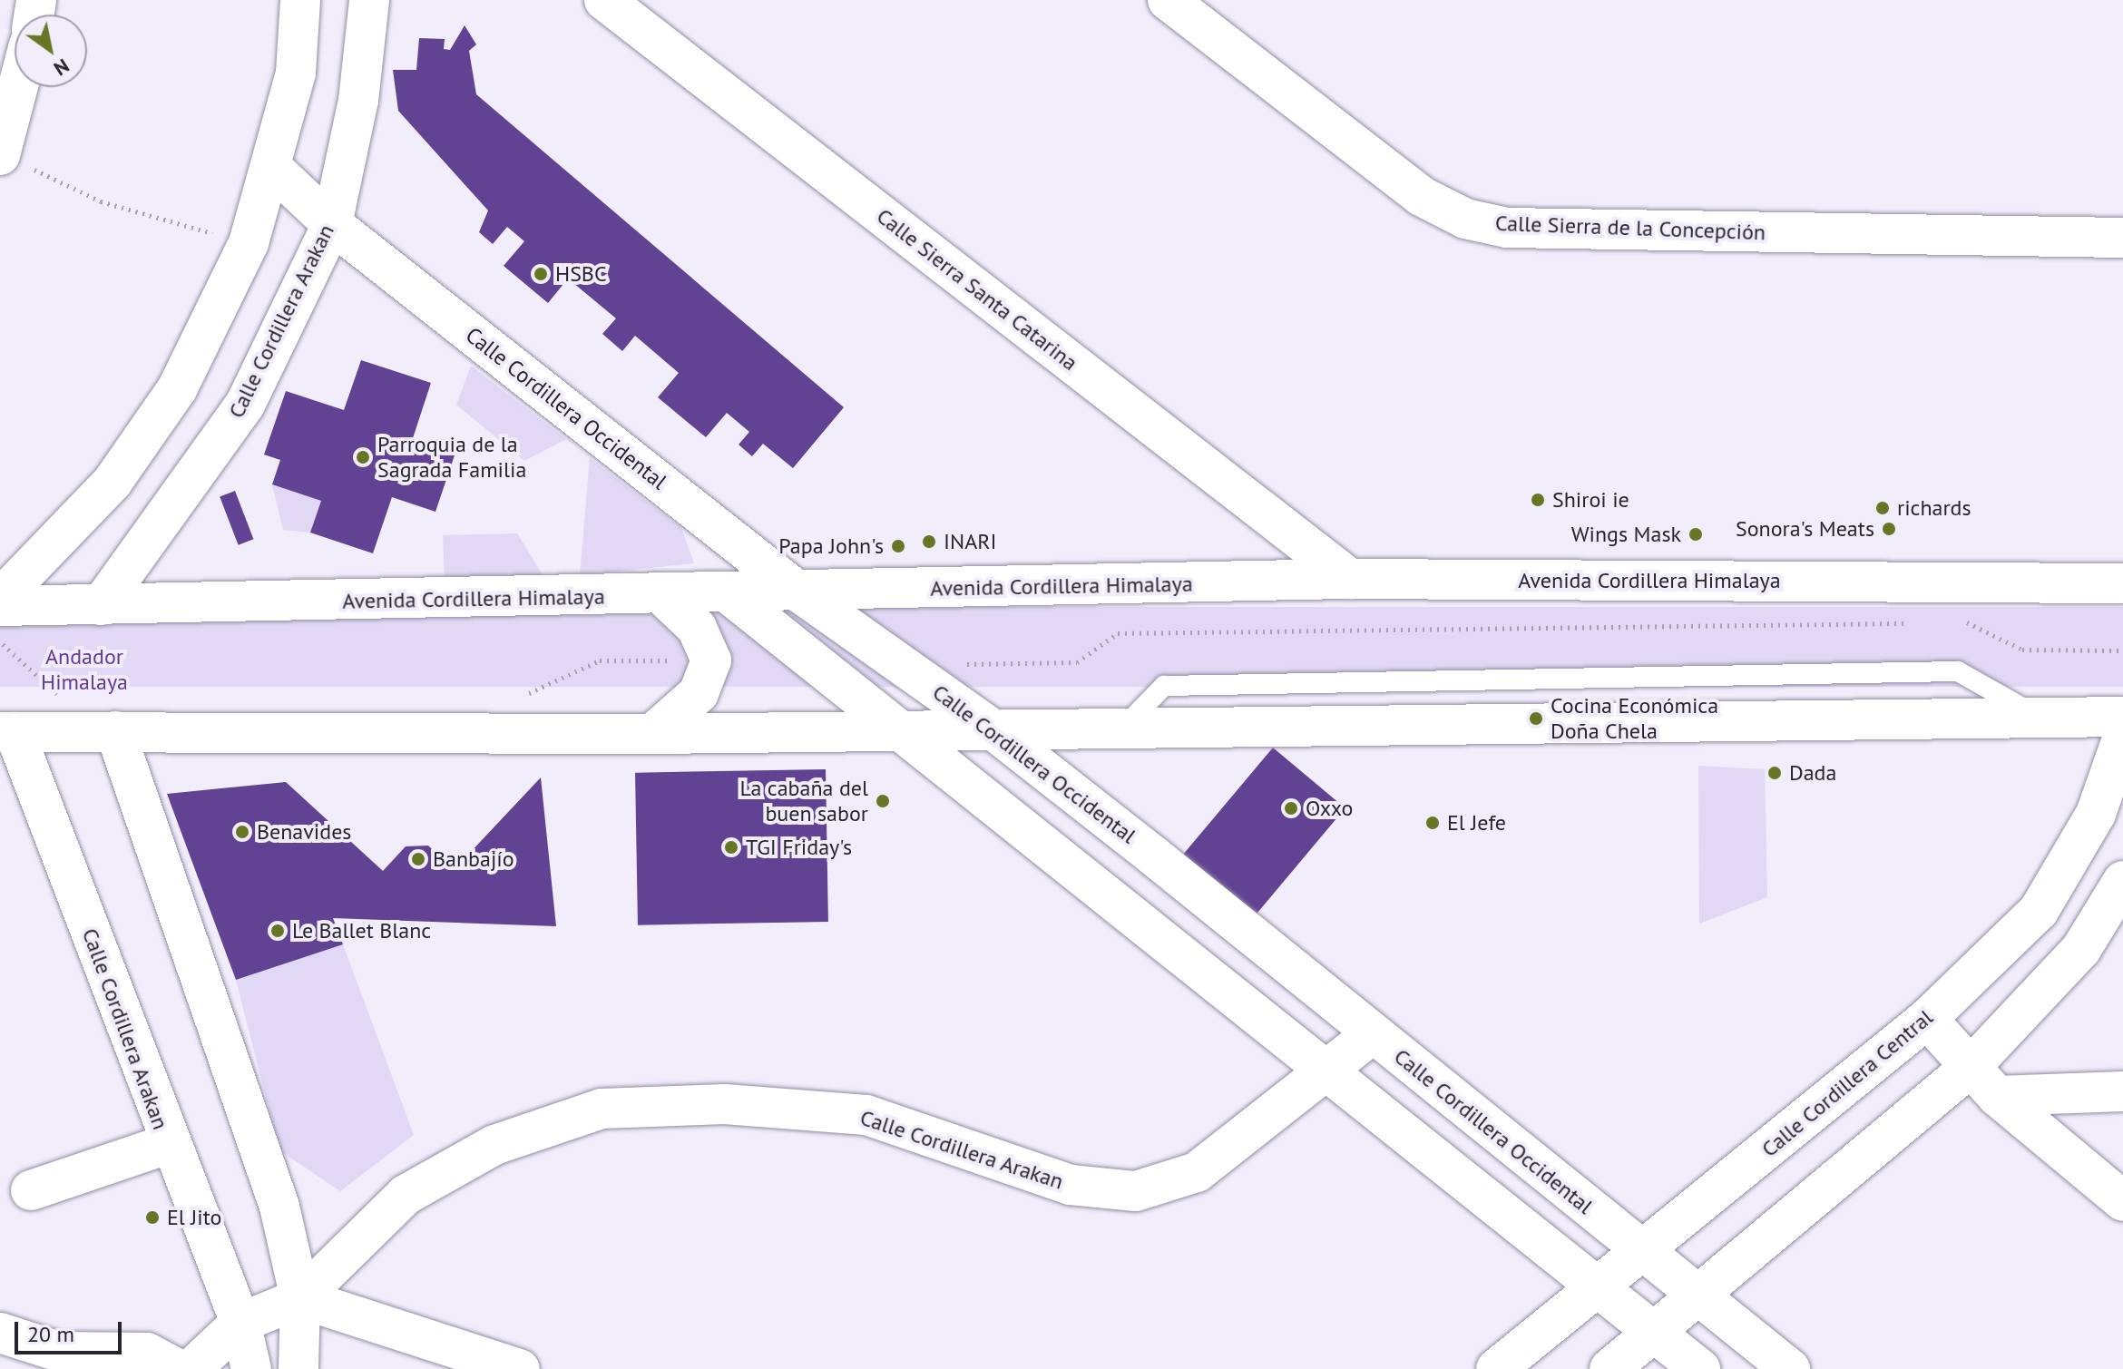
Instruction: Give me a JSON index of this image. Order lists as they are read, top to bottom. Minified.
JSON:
{"streets":{"street":["Calle Sierra de la Concepción","Calle Sierra Santa Catarina","Calle Cordillera Arakan","Calle Cordillera Occidental","Avenida Cordillera Himalaya","Calle Cordillera Central"]},"crossings":[["Calle Sierra Santa Catarina","Avenida Cordillera Himalaya"],["Calle Cordillera Arakan","Calle Cordillera Occidental"],["Calle Cordillera Arakan","Avenida Cordillera Himalaya"],["Calle Cordillera Occidental","Avenida Cordillera Himalaya"],["Calle Cordillera Occidental","Calle Cordillera Central"]],"parks":["Andador Himalaya"],"places":["HSBC","Parroquia de la Sagrada Familia","Shiroi ie","richards","Sonora's Meats","Wings Mask","INARI","Papa John's","Cocina Económica Doña Chela","Dada","La cabaña del buen sabor","Oxxo","El Jefe","Benavides","TGI Friday's","Banbajío","Le Ballet Blanc","El Jito"],"scale_bar":"20 m","north":"bottom right"}
